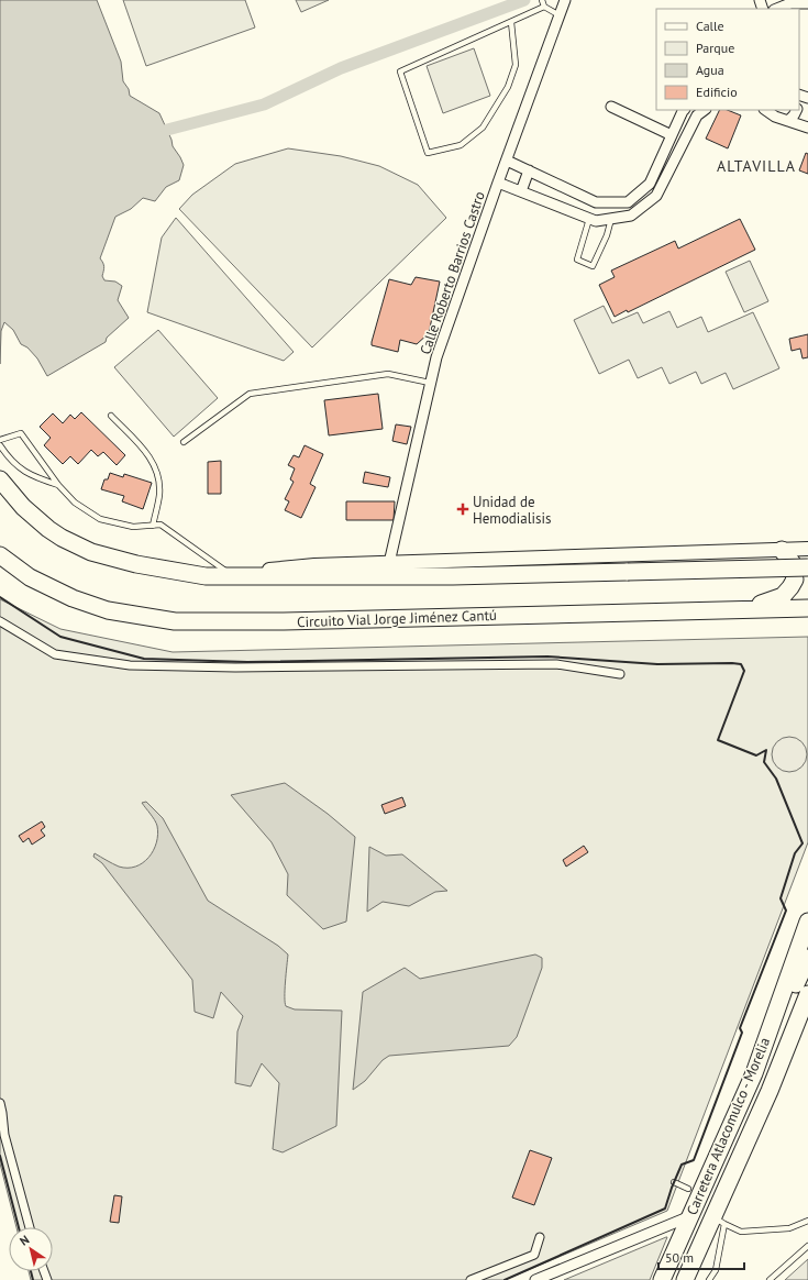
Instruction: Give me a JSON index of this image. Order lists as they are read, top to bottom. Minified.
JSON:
{"streets":{"main road":["Circuito Vial Jorge Jiménez Cantú","Carretera Atlacomulco - Morelia"],"street":["Calle Roberto Barrios Castro"]},"districts":["ALTAVILLA"],"places":{"health":["Unidad de Hemodialisis"]},"legend":["Calle","Parque","Agua","Edificio"],"scale_bar":"50 m","north":"top left"}
